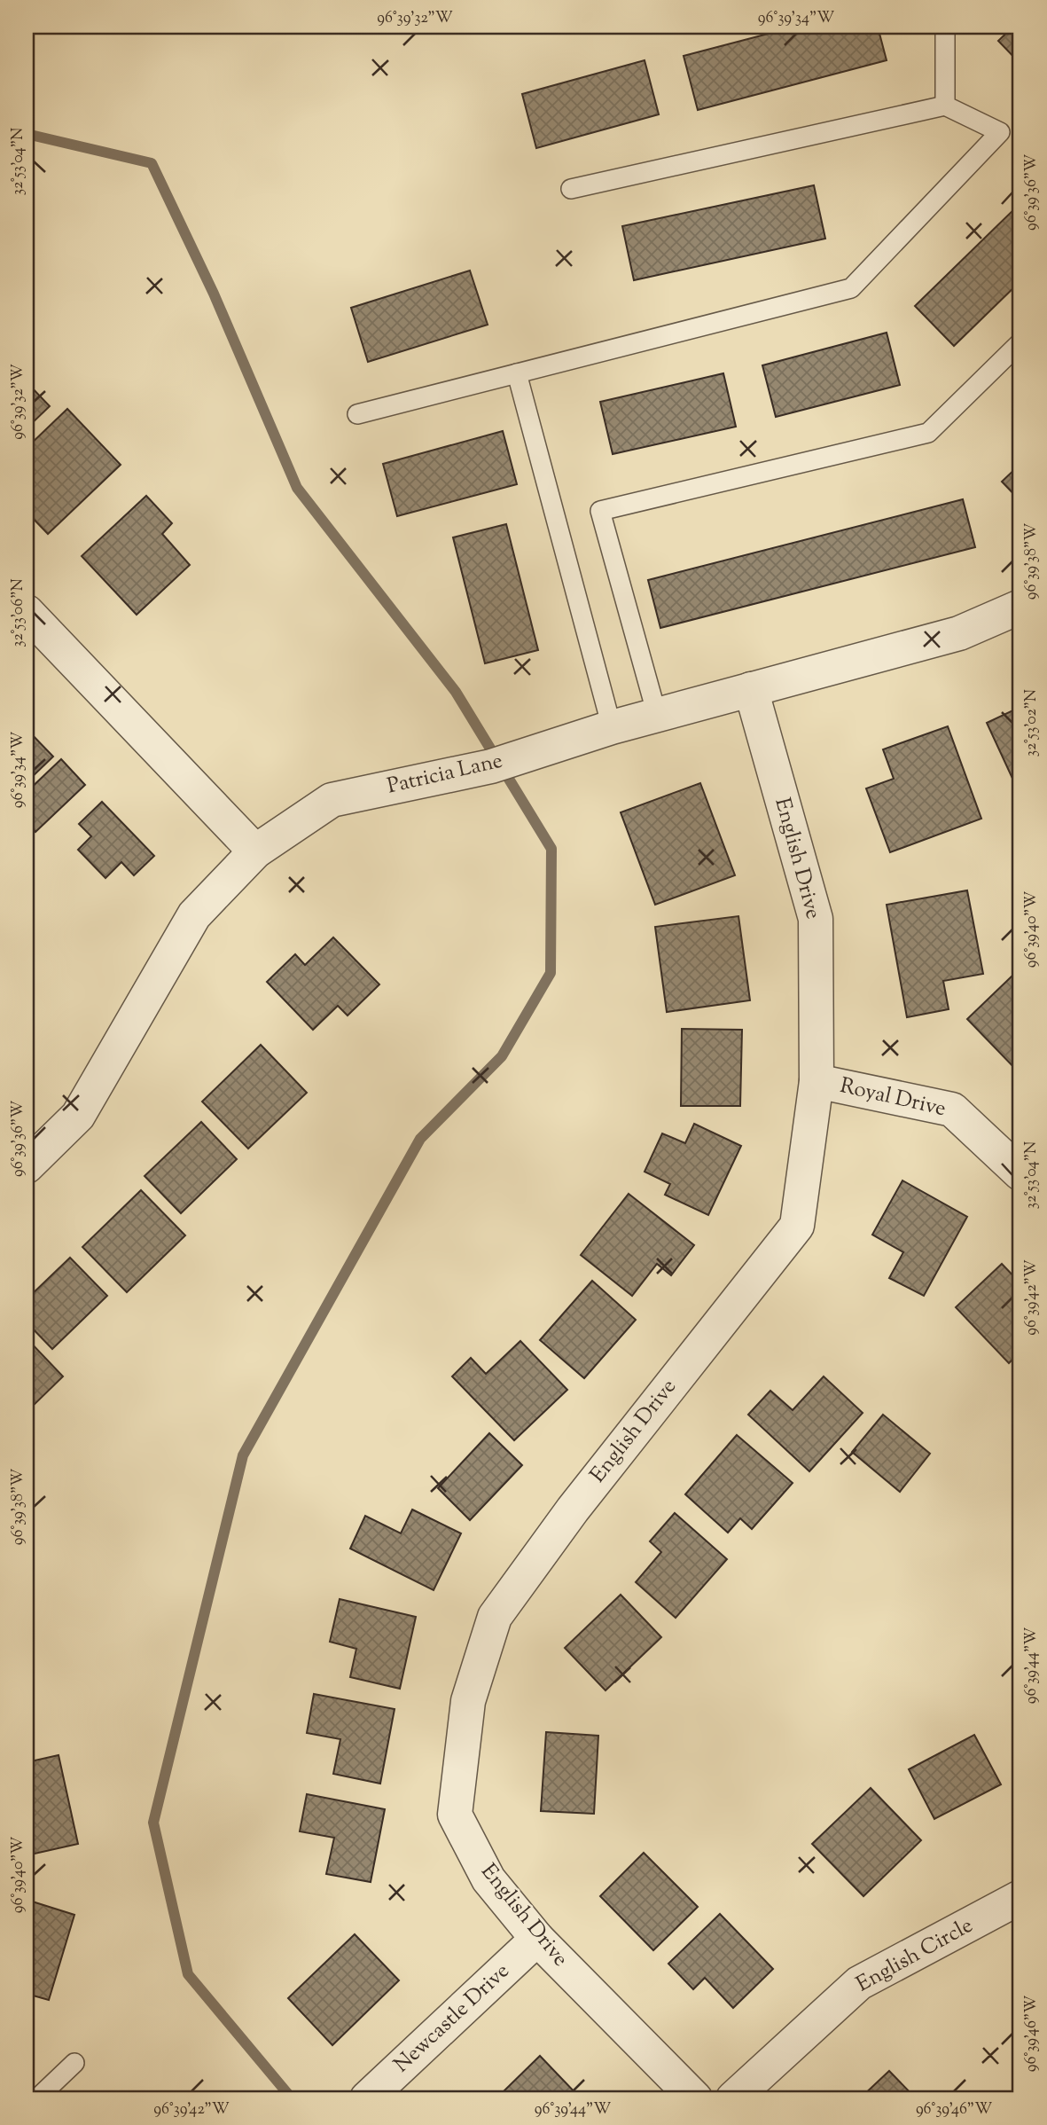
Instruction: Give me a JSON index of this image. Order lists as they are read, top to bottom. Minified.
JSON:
{"streets":{"street":["Patricia Lane","English Drive","Royal Drive","English Circle","Newcastle Drive"]},"crossings":[["Patricia Lane","English Drive"],["English Drive","Royal Drive"],["English Drive","Newcastle Drive"]],"coordinates":["96°39'32\"W","96°39'34\"W","32°53'04\"N","96°39'36\"W","96°39'38\"W","32°53'06\"N","32°53'02\"N","96°39'40\"W","96°39'42\"W","96°39'44\"W","96°39'46\"W"]}
